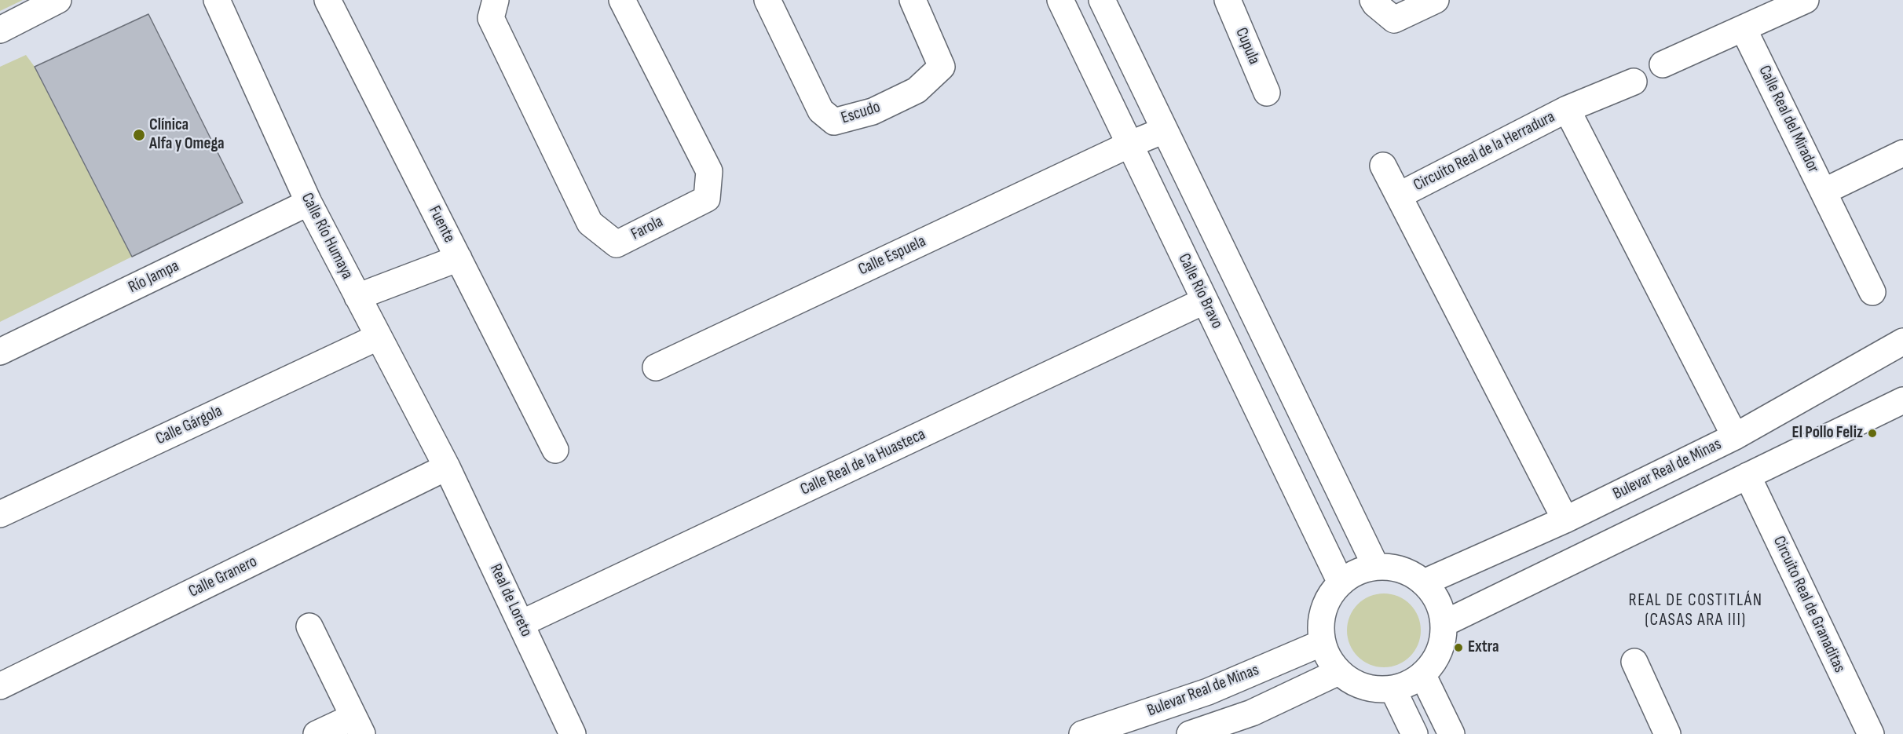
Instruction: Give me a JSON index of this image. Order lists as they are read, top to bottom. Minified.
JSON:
{"streets":{"street":["Cupula","Escudo","Calle Real del Mirador","Circuito Real de la Herradura","Fuente","Farola","Calle Río Humaya","Calle Espuela","Río Jampa","Calle Río Bravo","Calle Gárgola","Calle Real de la Huasteca","Bulevar Real de Minas","Calle Granero","Real de Loreto","Circuito Real de Granaditas"]},"crossings":[["Circuito Real de la Herradura","Bulevar Real de Minas"],["Calle Río Humaya","Río Jampa"],["Calle Río Humaya","Calle Gárgola"],["Calle Río Humaya","Calle Granero"],["Calle Río Humaya","Real de Loreto"],["Calle Espuela","Calle Río Bravo"],["Calle Río Bravo","Calle Real de la Huasteca"],["Calle Río Bravo","Bulevar Real de Minas"],["Calle Real de la Huasteca","Real de Loreto"],["Calle Granero","Real de Loreto"]],"districts":["REAL DE COSTITLÁN (CASAS ARA III)"],"places":["Clínica Alfa y Omega","El Pollo Feliz","Extra"]}
